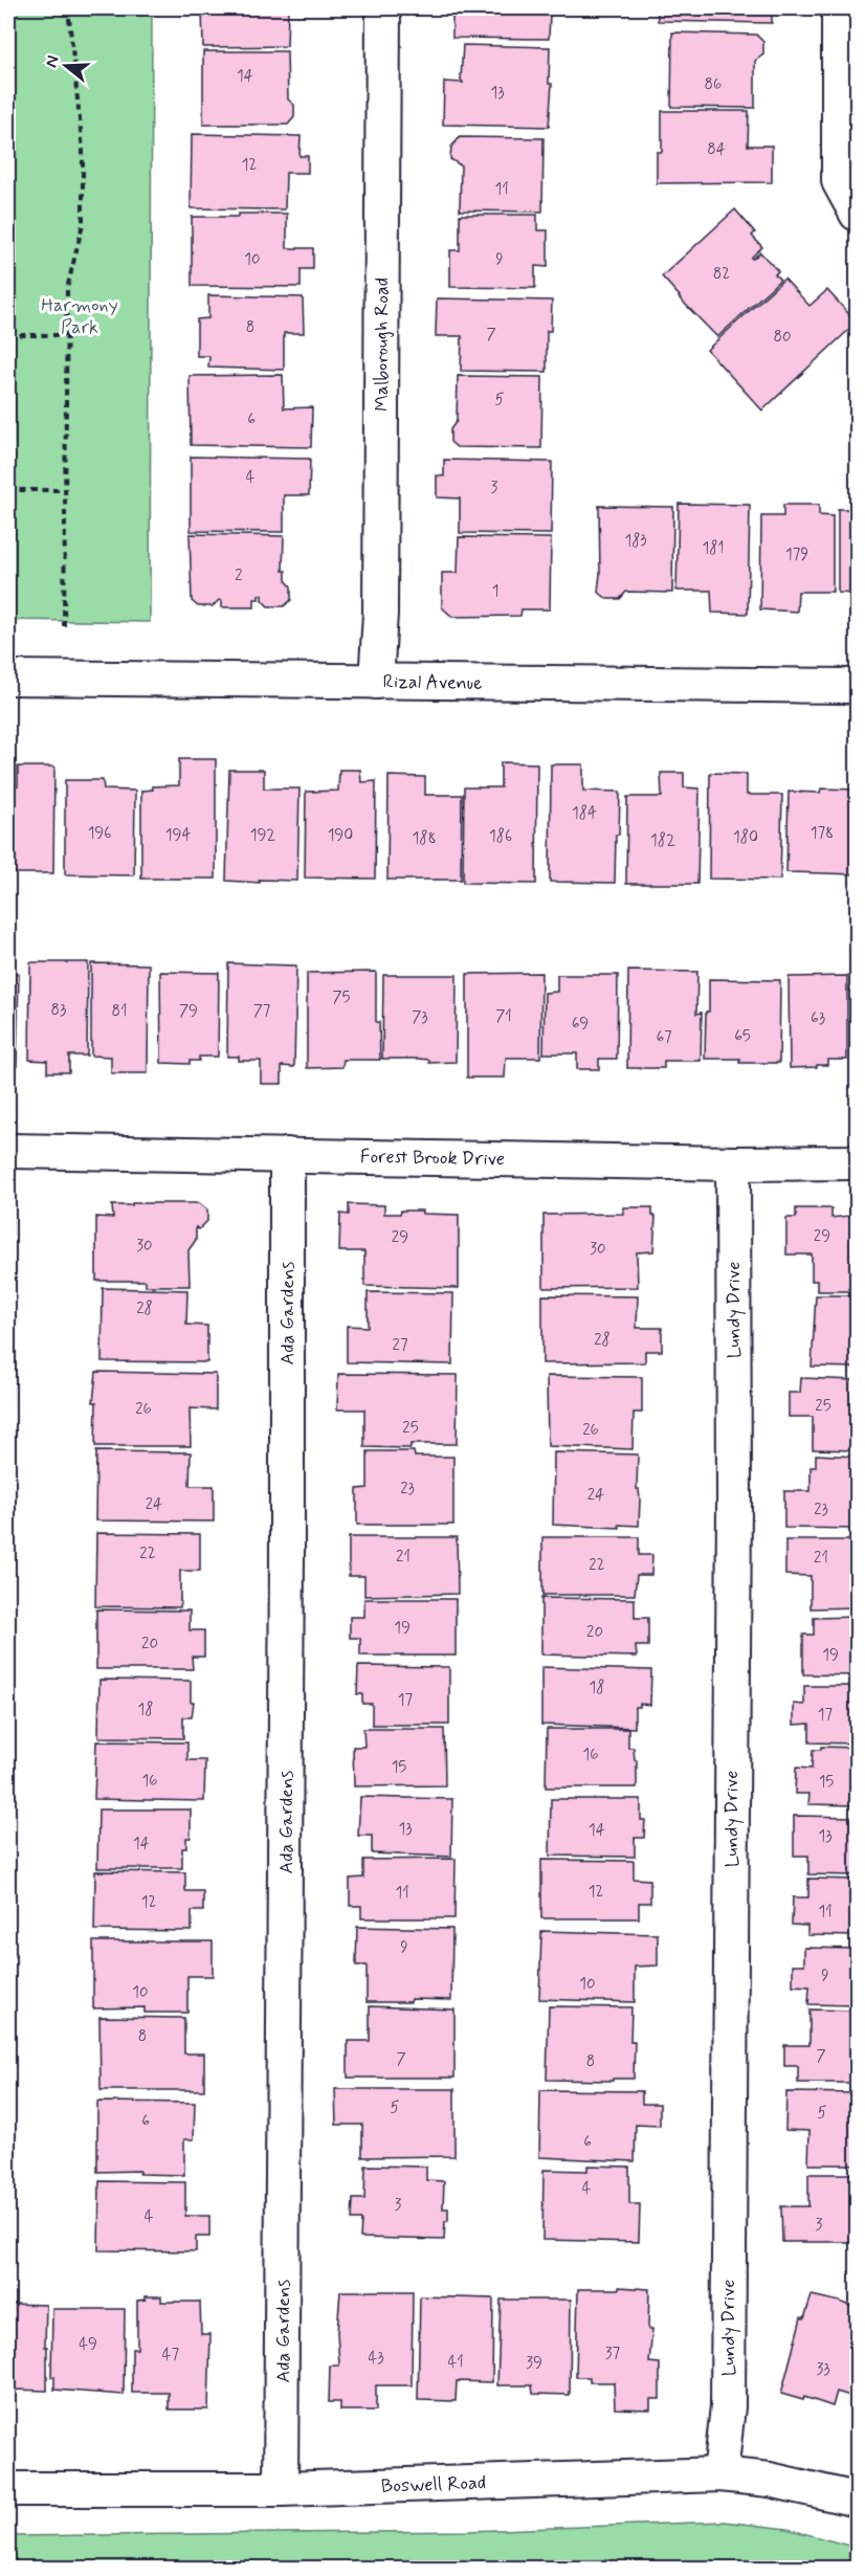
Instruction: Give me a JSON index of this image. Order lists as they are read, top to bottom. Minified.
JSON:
{"streets":{"street":["Malborough Road","Rizal Avenue","Forest Brook Drive","Lundy Drive","Ada Gardens","Boswell Road"]},"crossings":[["Malborough Road","Rizal Avenue"],["Forest Brook Drive","Lundy Drive"],["Forest Brook Drive","Ada Gardens"],["Lundy Drive","Boswell Road"],["Ada Gardens","Boswell Road"]],"parks":["Harmony Park"],"house_numbers":["14","86","13","84","12","11","10","9","82","8","7","80","5","6","4","3","183","181","179","2","1","184","196","178","194","192","190","186","180","188","182","75","83","81","79","77","71","73","63","69","65","67","29","29","30","30","28","28","27","25","26","25","26","23","24","24","23","22","21","21","22","19","20","20","19","18","17","18","17","16","15","16","15","13","14","13","14","12","11","12","11","9","9","10","10","8","7","7","8","5","5","6","6","4","3","4","3","49","37","47","43","41","39","33"],"north":"left"}
